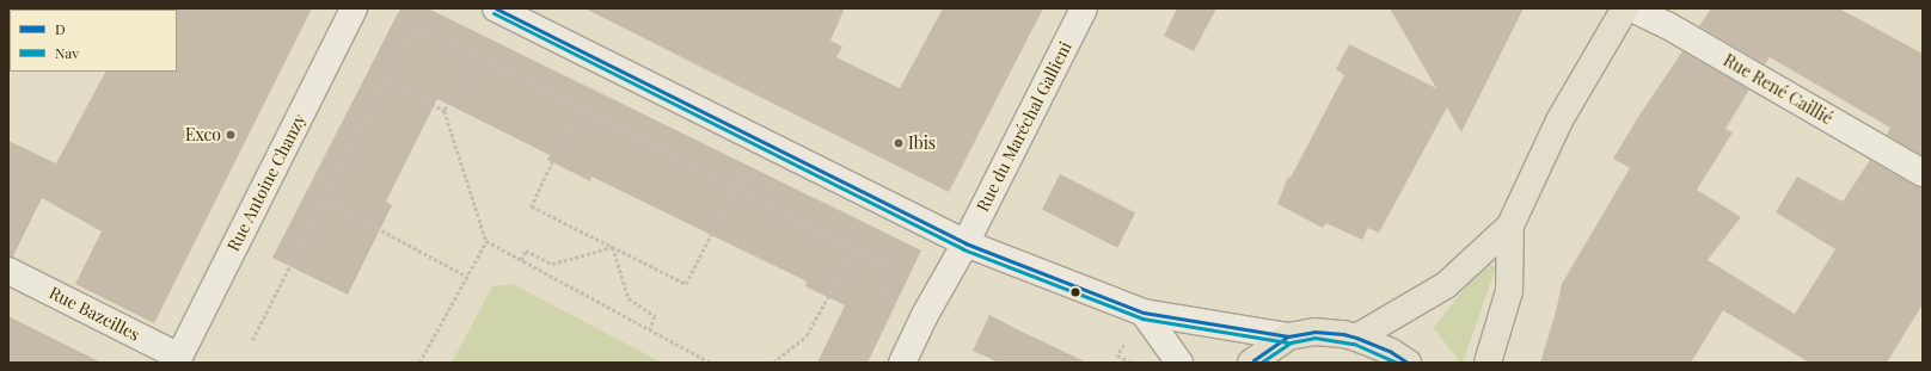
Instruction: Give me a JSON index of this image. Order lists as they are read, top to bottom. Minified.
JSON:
{"streets":{"street":["Rue René Caillié","Rue du Maréchal Gallieni","Rue Antoine Chanzy","Rue Bazeilles"]},"crossings":[["Rue Antoine Chanzy","Rue Bazeilles"]],"places":["Exco","Ibis"],"lines":["transit line D","transit line Nav"],"legend":["D","Nav"]}
